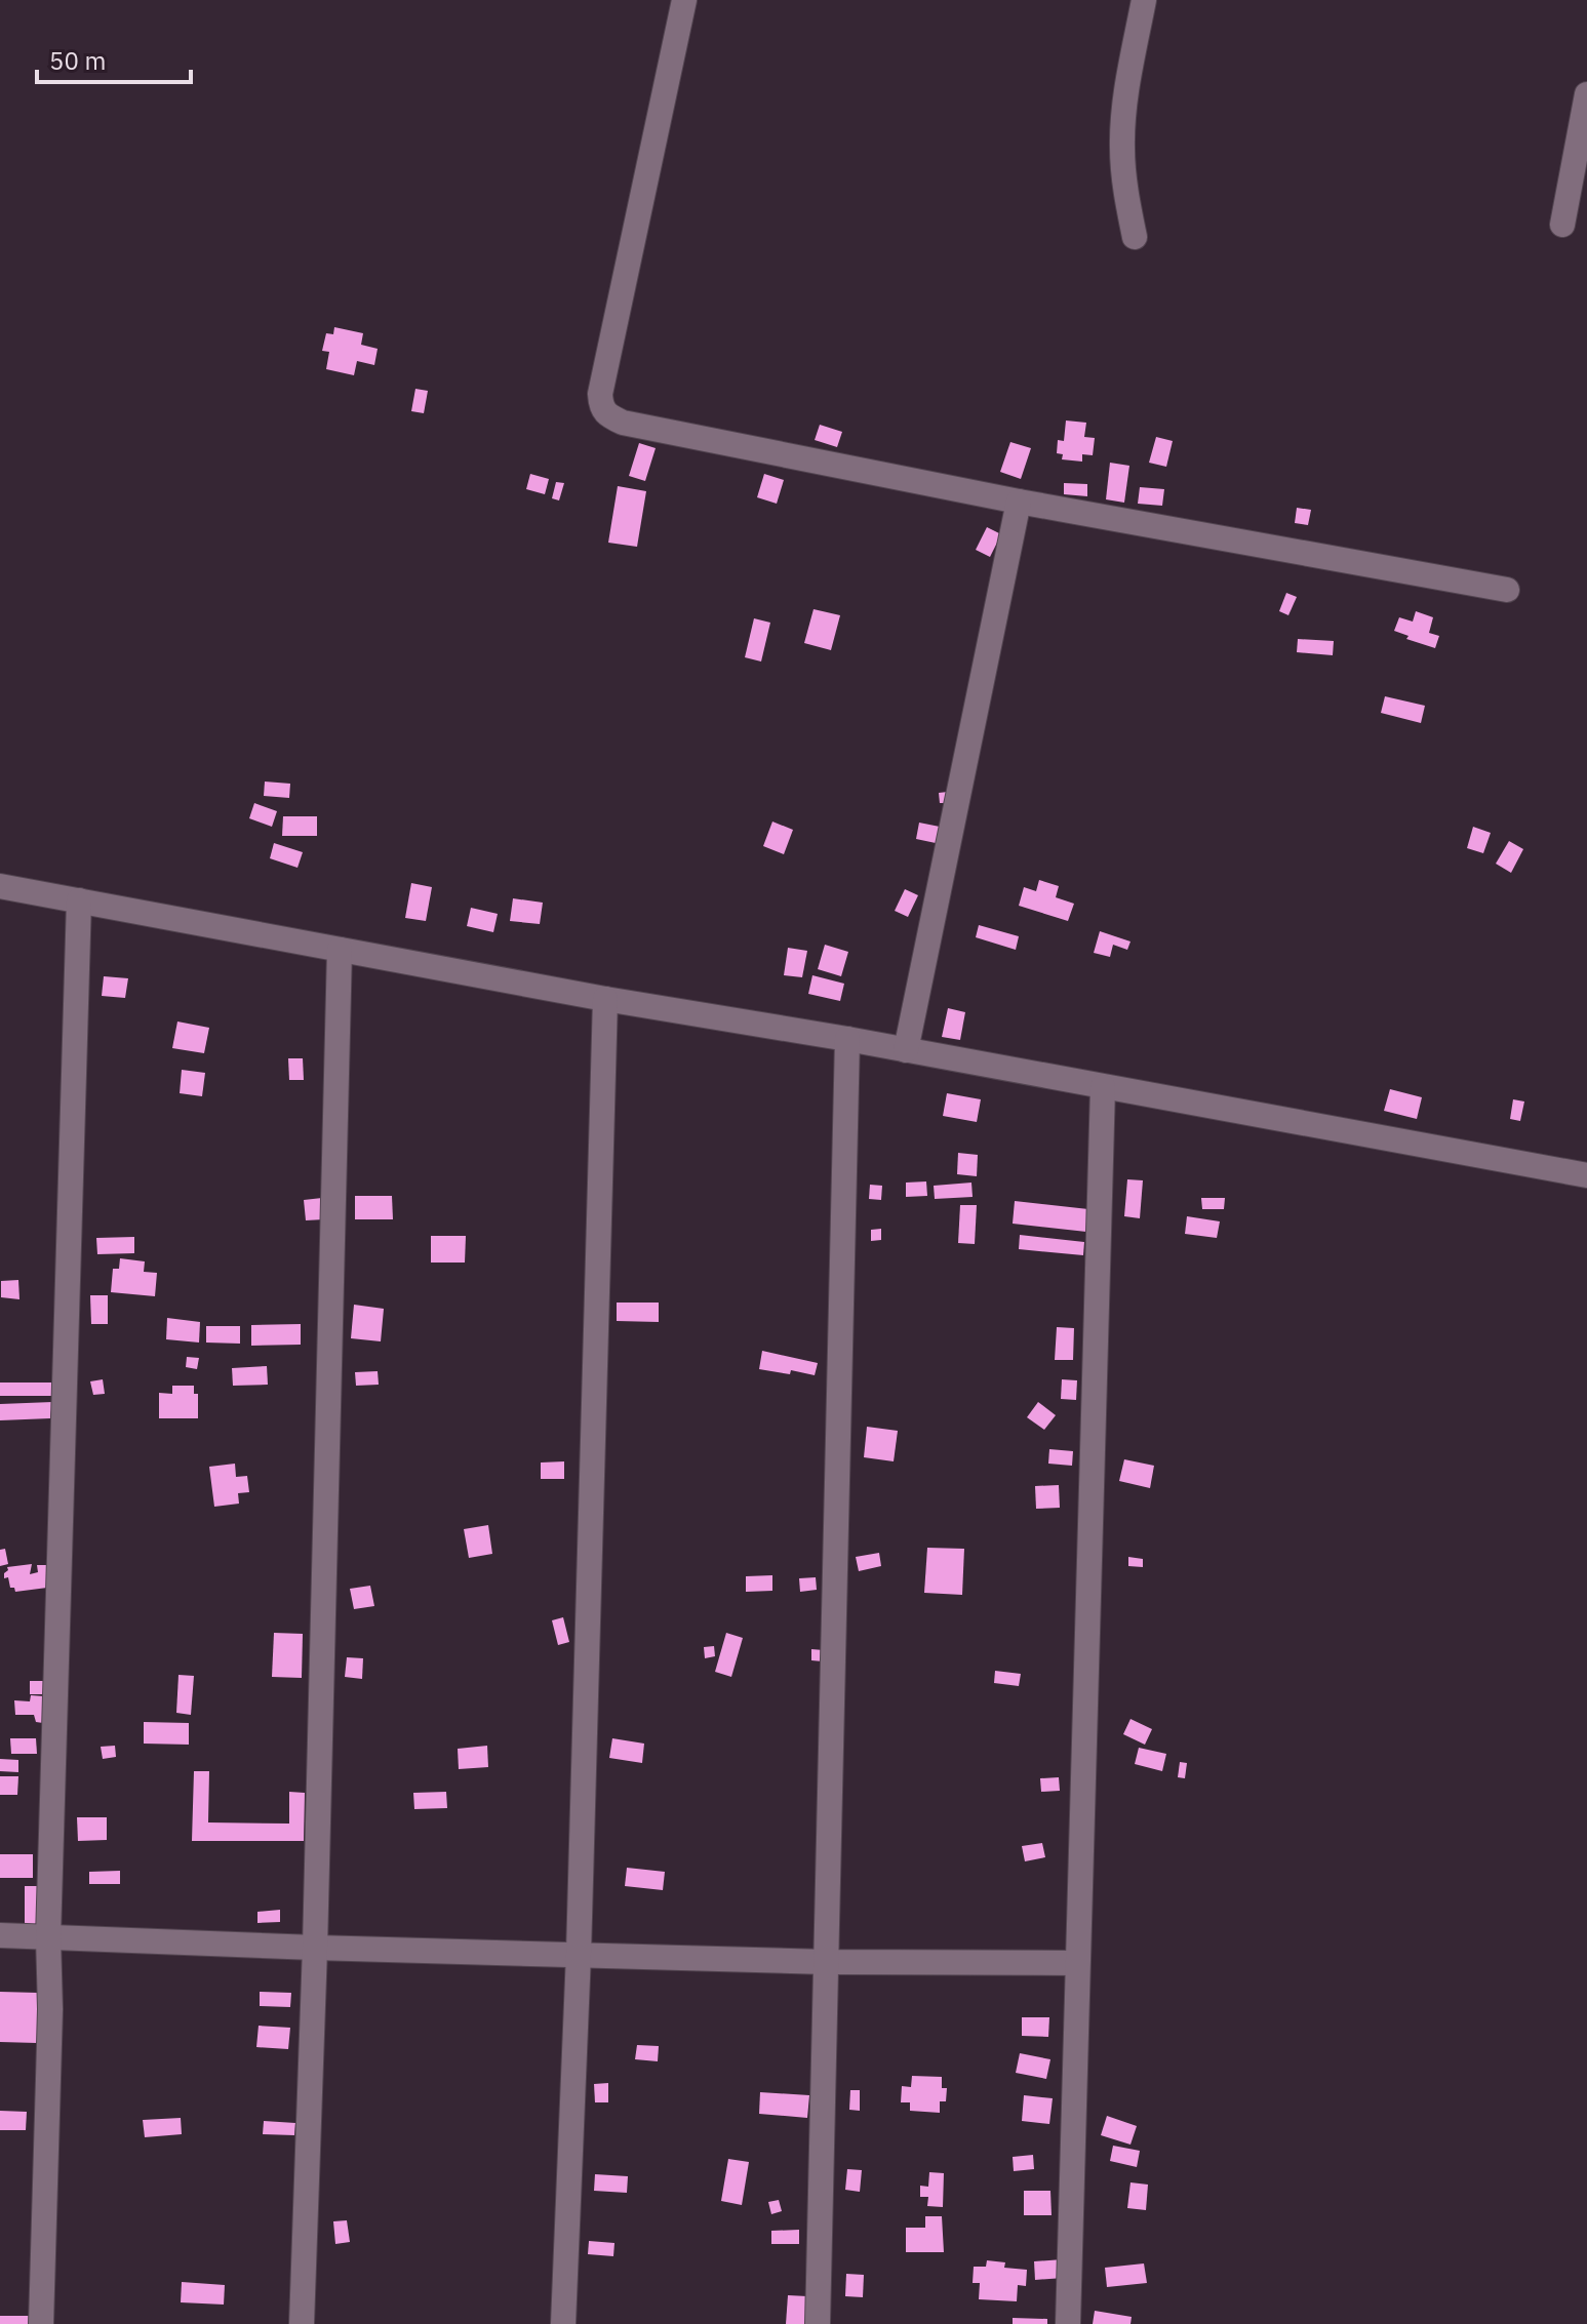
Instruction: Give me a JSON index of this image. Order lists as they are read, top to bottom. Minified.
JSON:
{"scale_bar":"50 m"}
